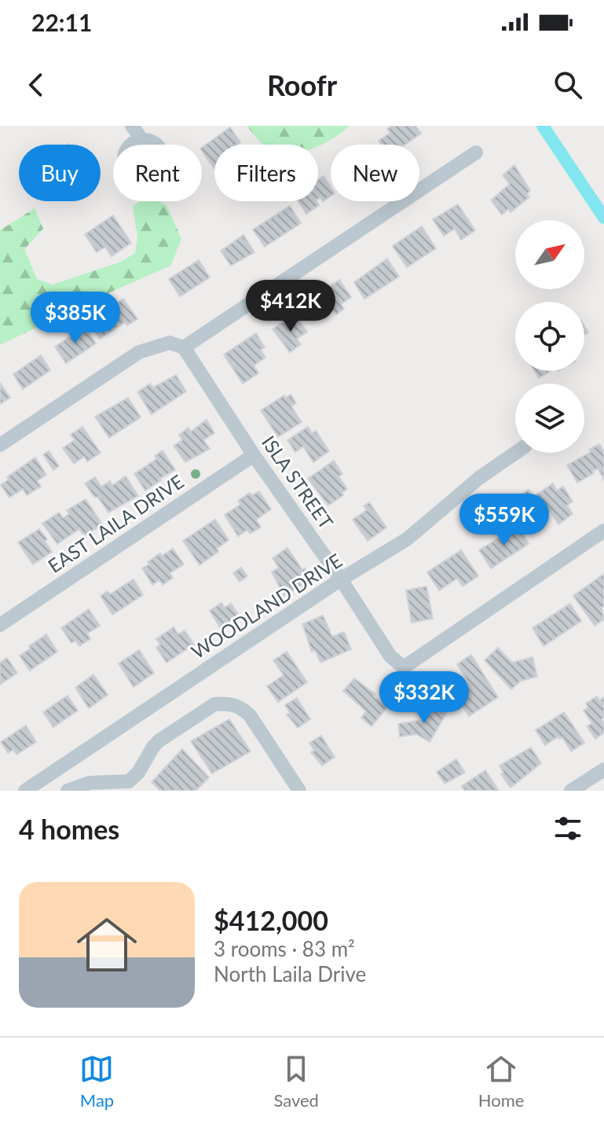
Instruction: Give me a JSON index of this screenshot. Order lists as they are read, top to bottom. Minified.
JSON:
{"streets":{"street":["ISLA STREET","EAST LAILA DRIVE","WOODLAND DRIVE"]},"crossings":[["ISLA STREET","EAST LAILA DRIVE"],["ISLA STREET","WOODLAND DRIVE"]],"north":"top right","page":{"status":"22:11","header":"Roofr","chip":["Buy","Rent","Filters","New"],"price":["$412K","$385K","$559K","$332K"],"heading":"4 homes","list":[{"name":"$412,000","note":"3 rooms · 83 m² · North Laila Drive"}],"tabs":["Map","Saved","Home"]}}
